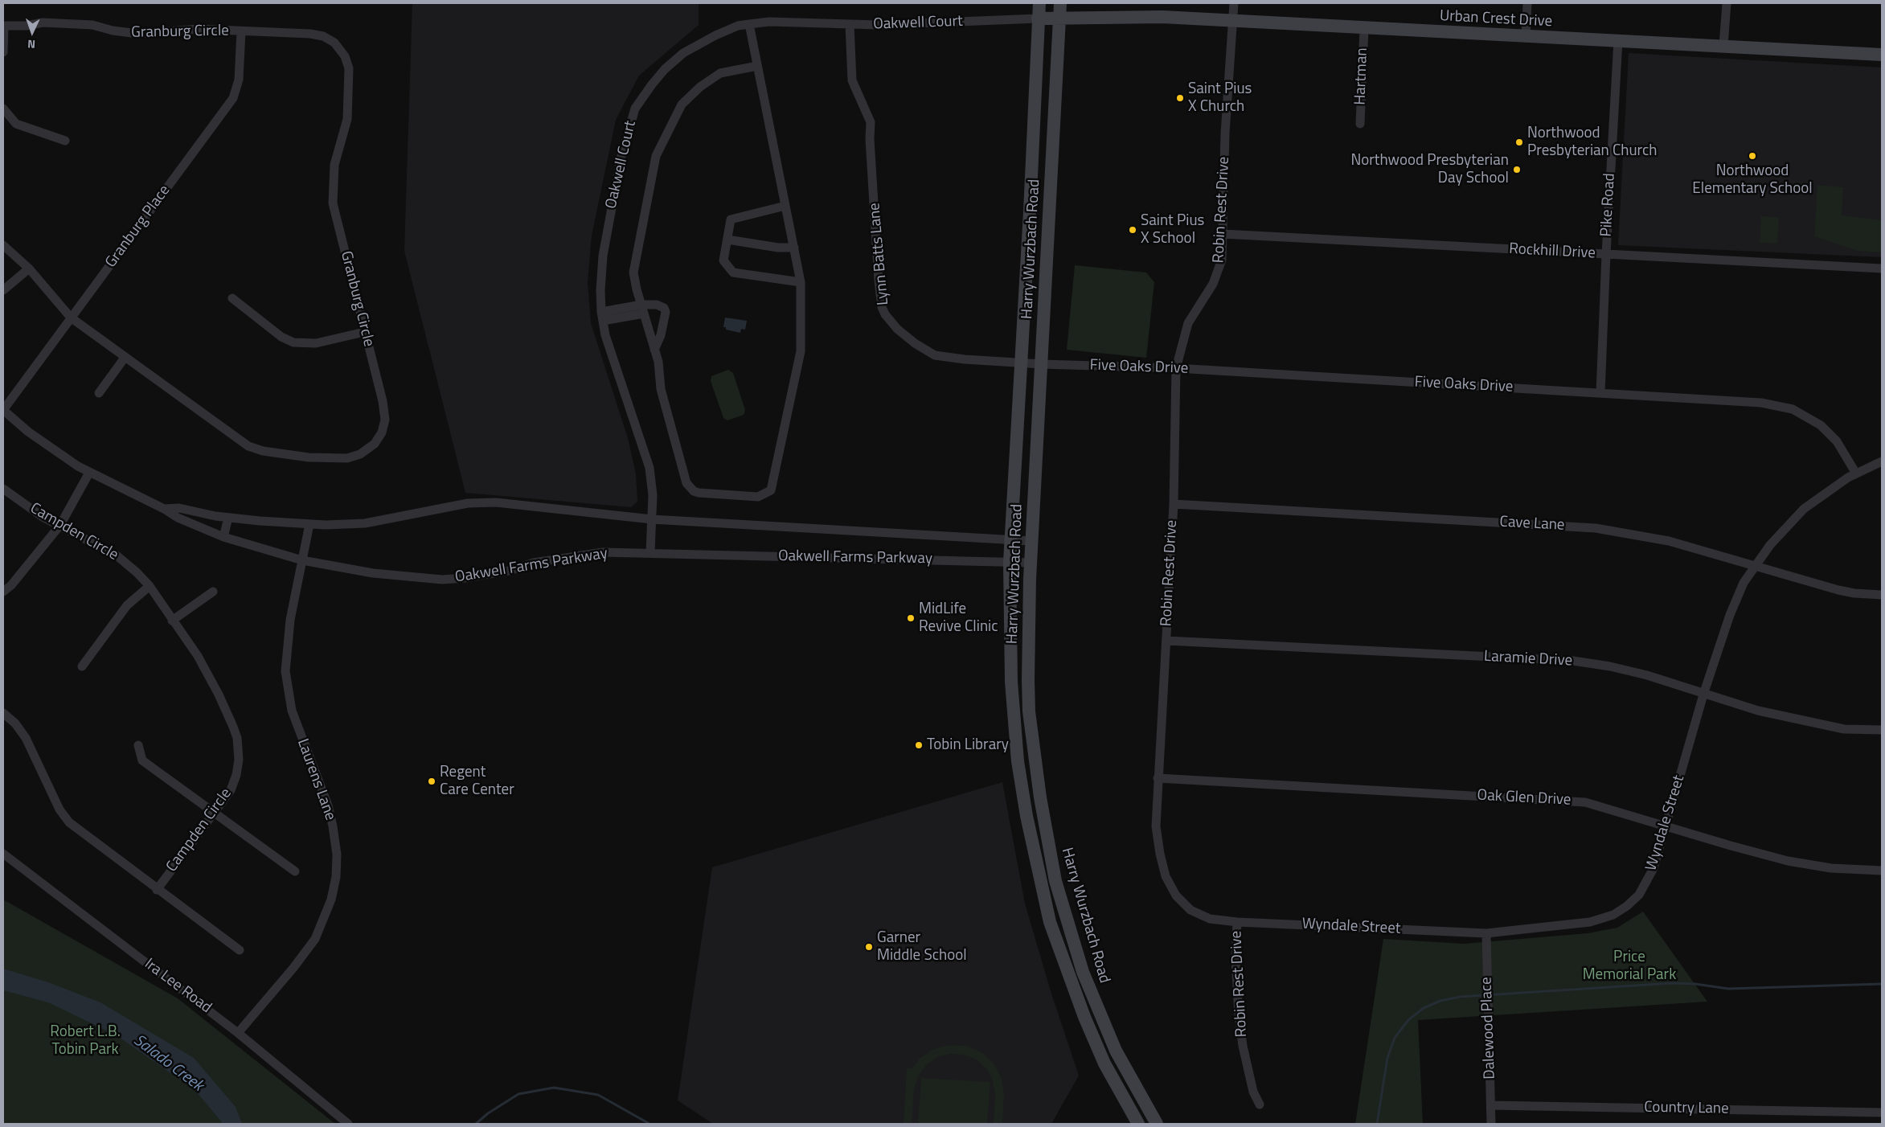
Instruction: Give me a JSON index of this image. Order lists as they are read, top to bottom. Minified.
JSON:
{"streets":{"main road":["Urban Crest Drive","Harry Wurzbach Road"],"street":["Oakwell Court","Granburg Circle","Hartman","Pike Road","Robin Rest Drive","Granburg Place","Rockhill Drive","Lynn Batts Lane","Five Oaks Drive","Cave Lane","Campden Circle","Oakwell Farms Parkway","Laramie Drive","Laurens Lane","Oak Glen Drive","Wyndale Street","Ira Lee Road","Dalewood Place","Country Lane"]},"crossings":[["Urban Crest Drive","Oakwell Court"],["Urban Crest Drive","Hartman"],["Urban Crest Drive","Pike Road"],["Urban Crest Drive","Robin Rest Drive"],["Urban Crest Drive","Harry Wurzbach Road"],["Oakwell Court","Harry Wurzbach Road"],["Oakwell Court","Lynn Batts Lane"],["Oakwell Court","Oakwell Farms Parkway"],["Granburg Circle","Granburg Place"],["Pike Road","Rockhill Drive"],["Pike Road","Five Oaks Drive"],["Robin Rest Drive","Rockhill Drive"],["Robin Rest Drive","Five Oaks Drive"],["Robin Rest Drive","Cave Lane"],["Robin Rest Drive","Laramie Drive"],["Robin Rest Drive","Oak Glen Drive"],["Robin Rest Drive","Wyndale Street"],["Granburg Place","Oakwell Farms Parkway"],["Harry Wurzbach Road","Lynn Batts Lane"],["Harry Wurzbach Road","Five Oaks Drive"],["Harry Wurzbach Road","Oakwell Farms Parkway"],["Lynn Batts Lane","Five Oaks Drive"],["Five Oaks Drive","Wyndale Street"],["Cave Lane","Wyndale Street"],["Oakwell Farms Parkway","Laurens Lane"],["Laramie Drive","Wyndale Street"],["Laurens Lane","Ira Lee Road"],["Oak Glen Drive","Wyndale Street"],["Wyndale Street","Dalewood Place"],["Dalewood Place","Country Lane"]],"water":["Salado Creek"],"parks":["Price Memorial Park","Robert L.B. Tobin Park"],"places":["Saint Pius X Church","Northwood Presbyterian Church","Northwood Elementary School","Northwood Presbyterian Day School","Saint Pius X School","MidLife Revive Clinic","Tobin Library","Regent Care Center","Garner Middle School"],"north":"bottom"}
